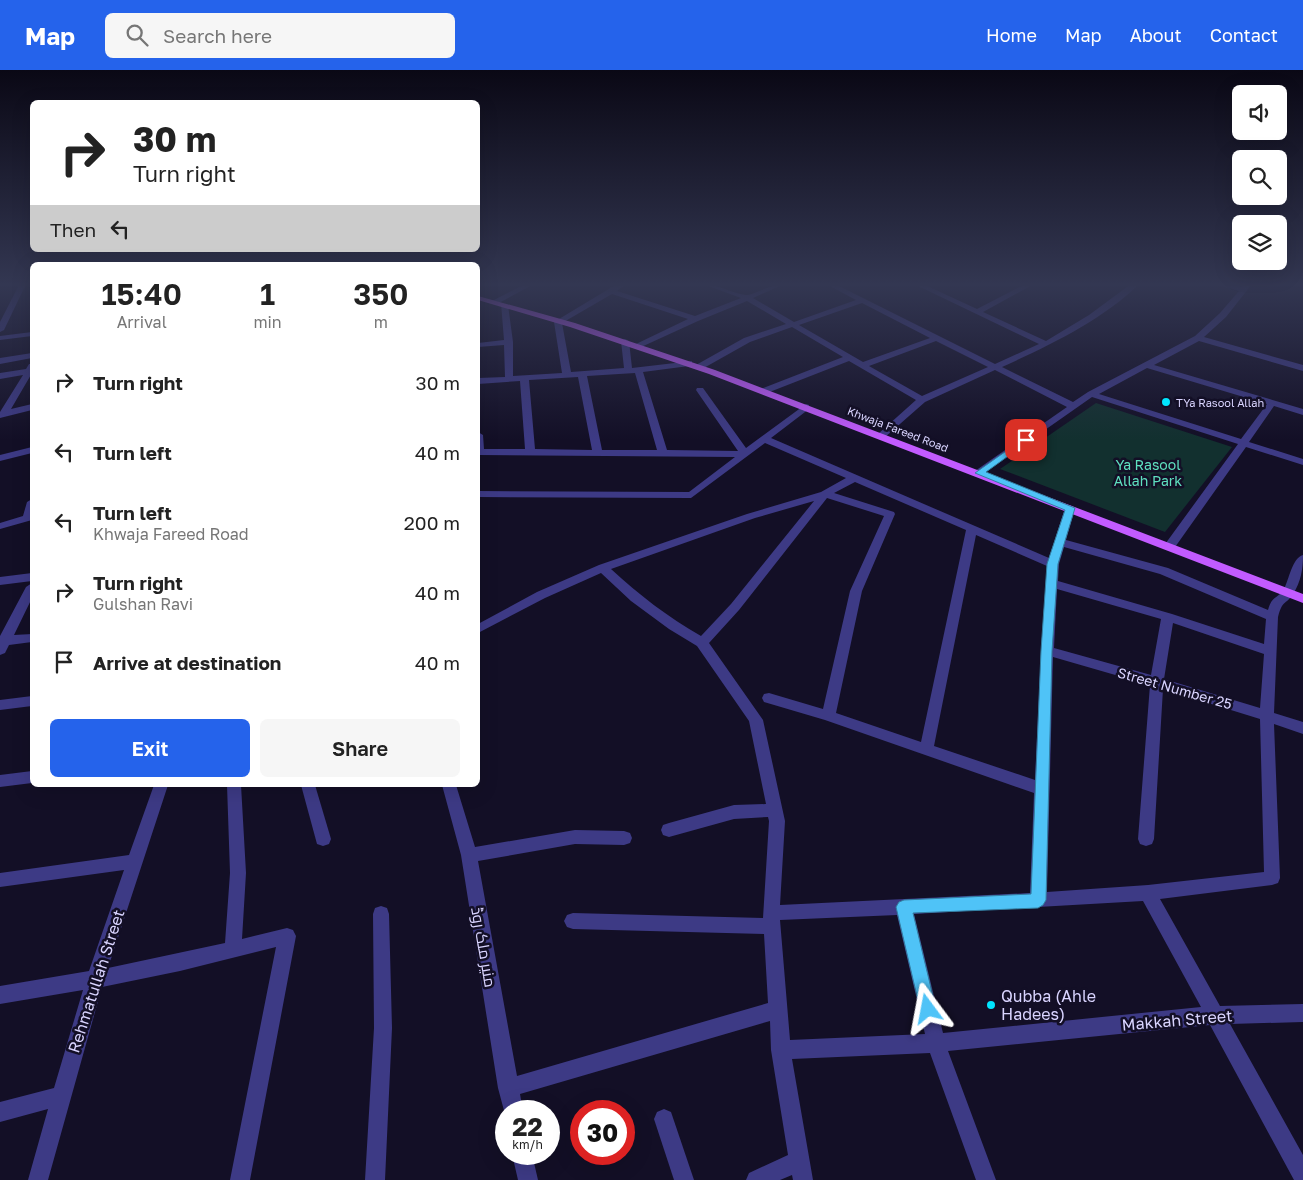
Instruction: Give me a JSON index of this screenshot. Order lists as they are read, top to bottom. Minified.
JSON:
{"streets":{"main road":["Khwaja Fareed Road"],"street":["Street Number 25","منیر ملک روڈ","Rehmatullah Street","Makkah Street"]},"parks":["Ya Rasool Allah Park"],"places":["TYa Rasool Allah","Qubba (Ahle Hadees)"],"page":{"header":"Map","search":"Search here","nav":["Home","Map","About","Contact"],"turn":["30 m","Turn right"],"then":"Then","eta":["15:40","Arrival","1","min","350","m"],"list":[{"name":"Turn right","value":"30 m"},{"name":"Turn left","value":"40 m"},{"name":"Turn left","note":"Khwaja Fareed Road","value":"200 m"},{"name":"Turn right","note":"Gulshan Ravi","value":"40 m"},{"name":"Arrive at destination","value":"40 m"}],"buttons":["Exit","Share"],"speed":"22 km/h","limit":"30"}}
